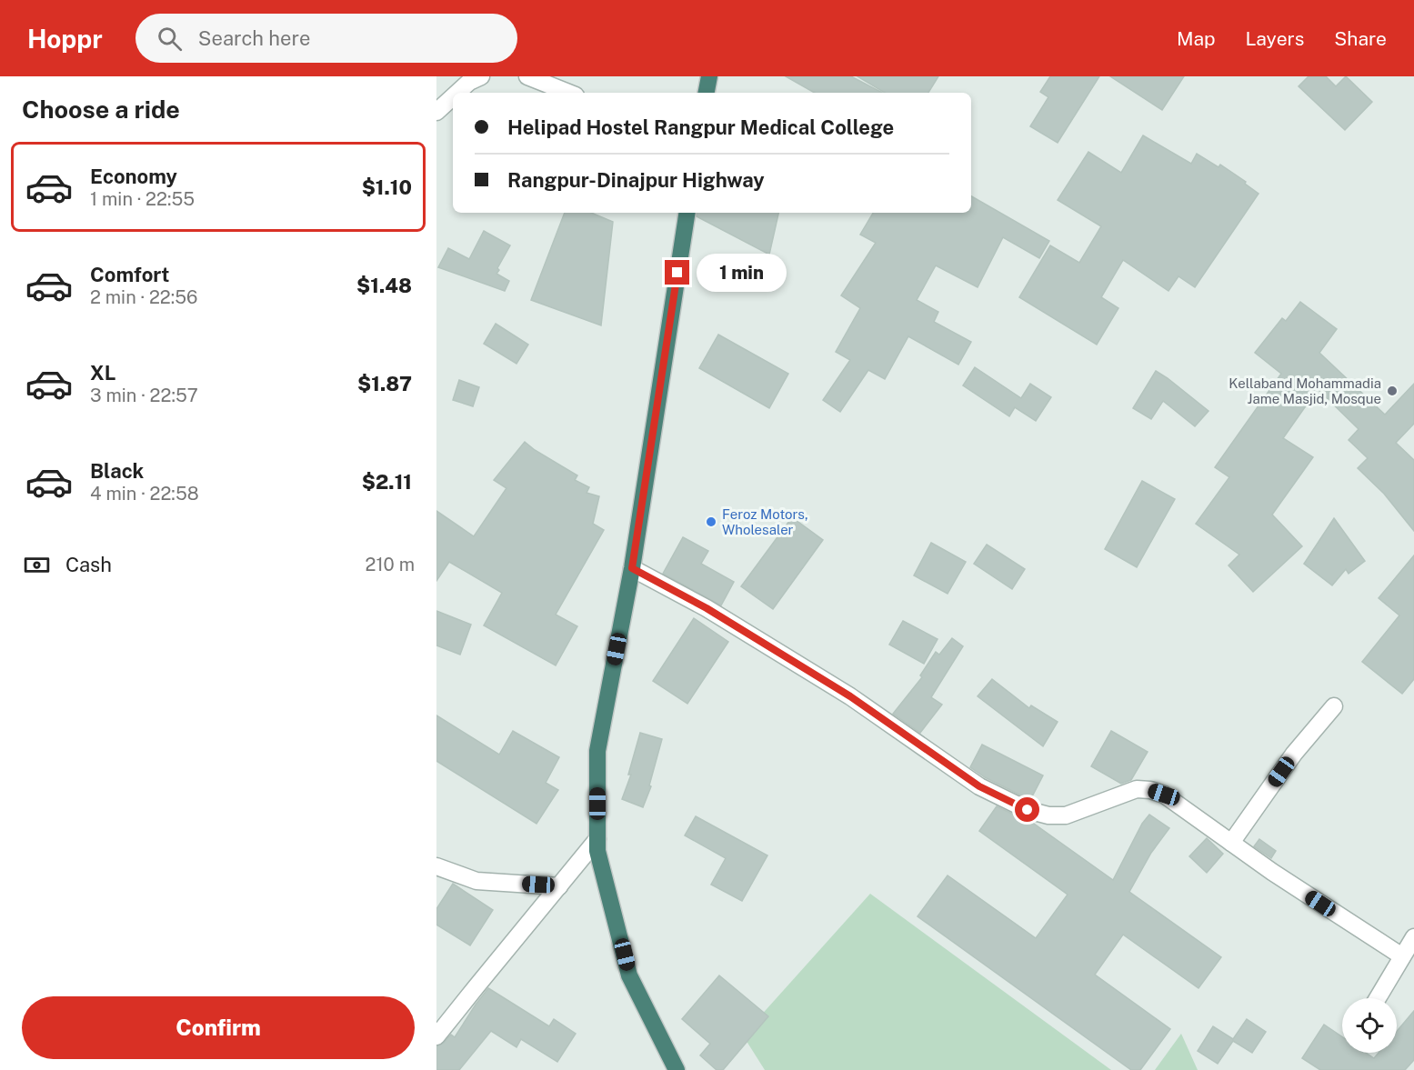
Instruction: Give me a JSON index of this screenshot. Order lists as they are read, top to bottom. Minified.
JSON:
{"places":["Kellaband Mohammadia Jame Masjid, Mosque","Feroz Motors, Wholesaler"],"page":{"header":"Hoppr","search":"Search here","nav":["Map","Layers","Share"],"heading":"Choose a ride","banner":["Helipad Hostel Rangpur Medical College","Rangpur-Dinajpur Highway"],"list":[{"name":"Economy","note":"1 min · 22:55","value":"$1.10"},{"name":"Comfort","note":"2 min · 22:56","value":"$1.48"},{"name":"XL","note":"3 min · 22:57","value":"$1.87"},{"name":"Black","note":"4 min · 22:58","value":"$2.11"}],"bubble":"1 min","pay":["Cash","210 m"],"buttons":"Confirm"}}
